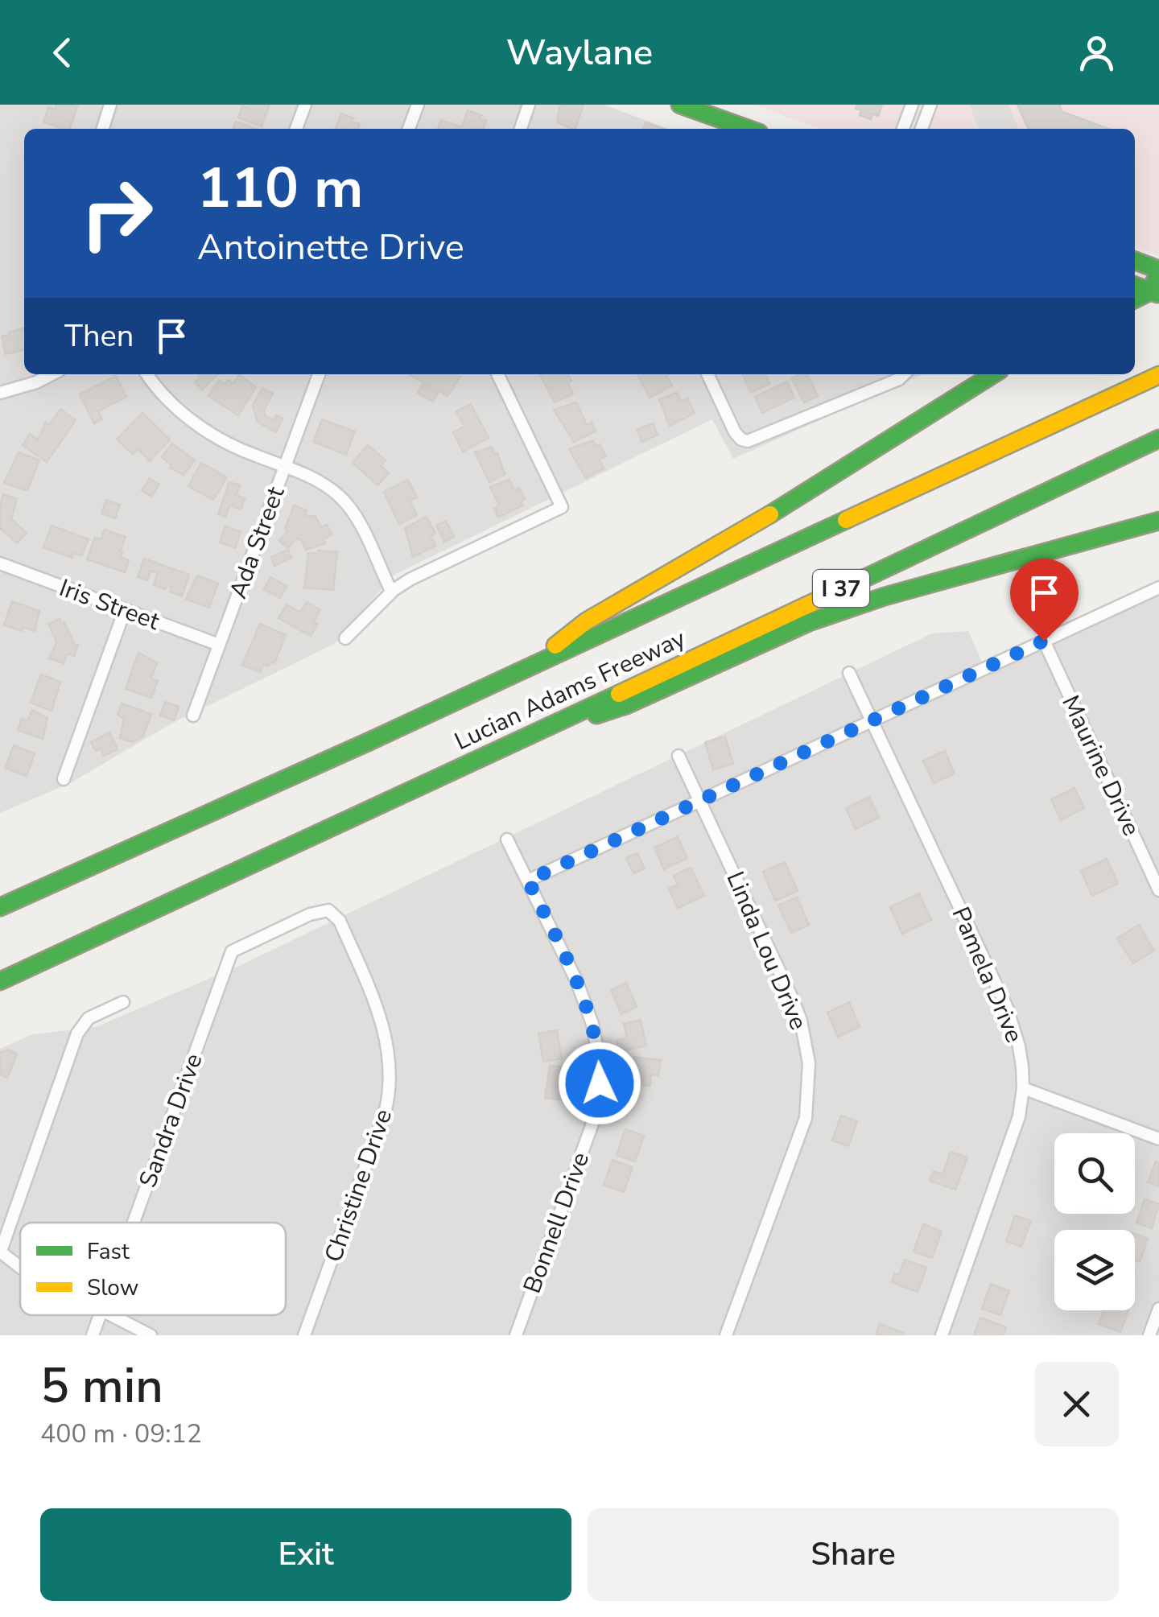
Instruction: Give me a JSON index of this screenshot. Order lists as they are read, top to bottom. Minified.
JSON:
{"streets":{"main road":["I 37","Lucian Adams Freeway"],"street":["Ada Street","Iris Street","Maurine Drive","Linda Lou Drive","Pamela Drive","Sandra Drive","Christine Drive","Bonnell Drive"]},"crossings":[["Ada Street","Iris Street"],["Sandra Drive","Christine Drive"]],"legend":["Fast","Slow"],"page":{"header":"Waylane","turn":["110 m","Antoinette Drive"],"then":"Then","heading":["5 min","400 m · 09:12"],"buttons":["Exit","Share"]}}
